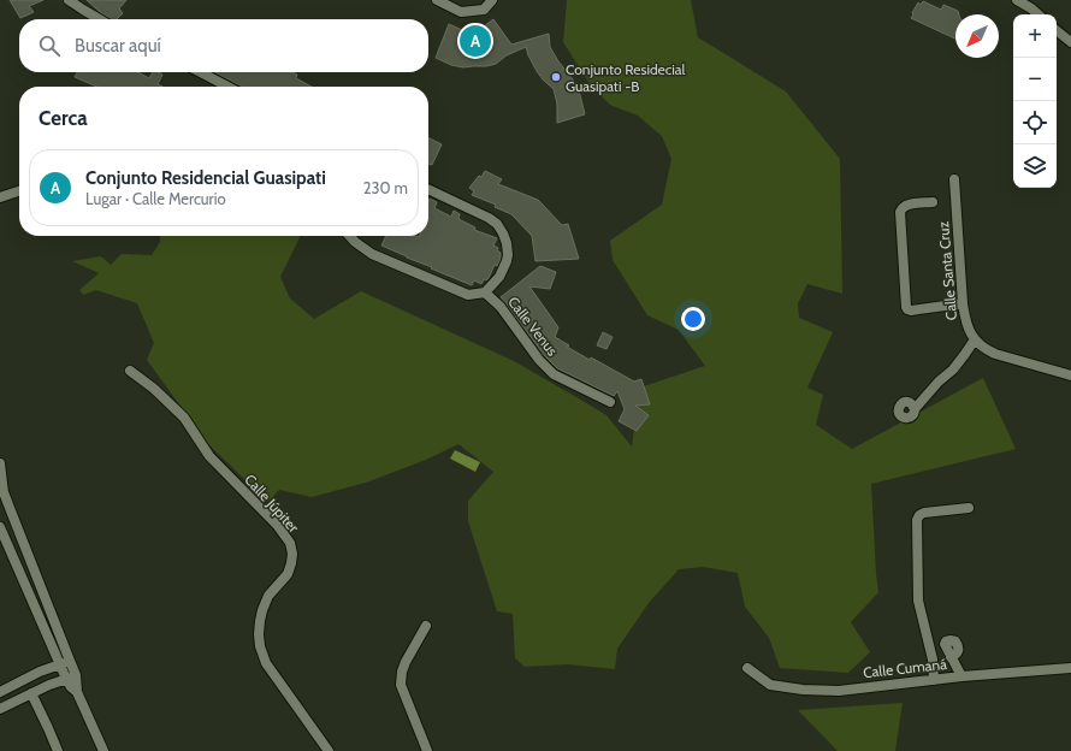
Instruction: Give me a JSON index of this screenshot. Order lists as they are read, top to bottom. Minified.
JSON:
{"streets":{"street":["Calle Santa Cruz","Calle Venus","Calle Júpiter","Calle Cumaná"]},"places":["Conjunto Residecial Guasipati -B"],"north":"bottom left","page":{"map_buttons":["+","−"],"search":"Buscar aquí","pins":"A","heading":"Cerca","list":[{"mark":"A","name":"Conjunto Residencial Guasipati","note":"Lugar · Calle Mercurio","value":"230 m"}]}}
